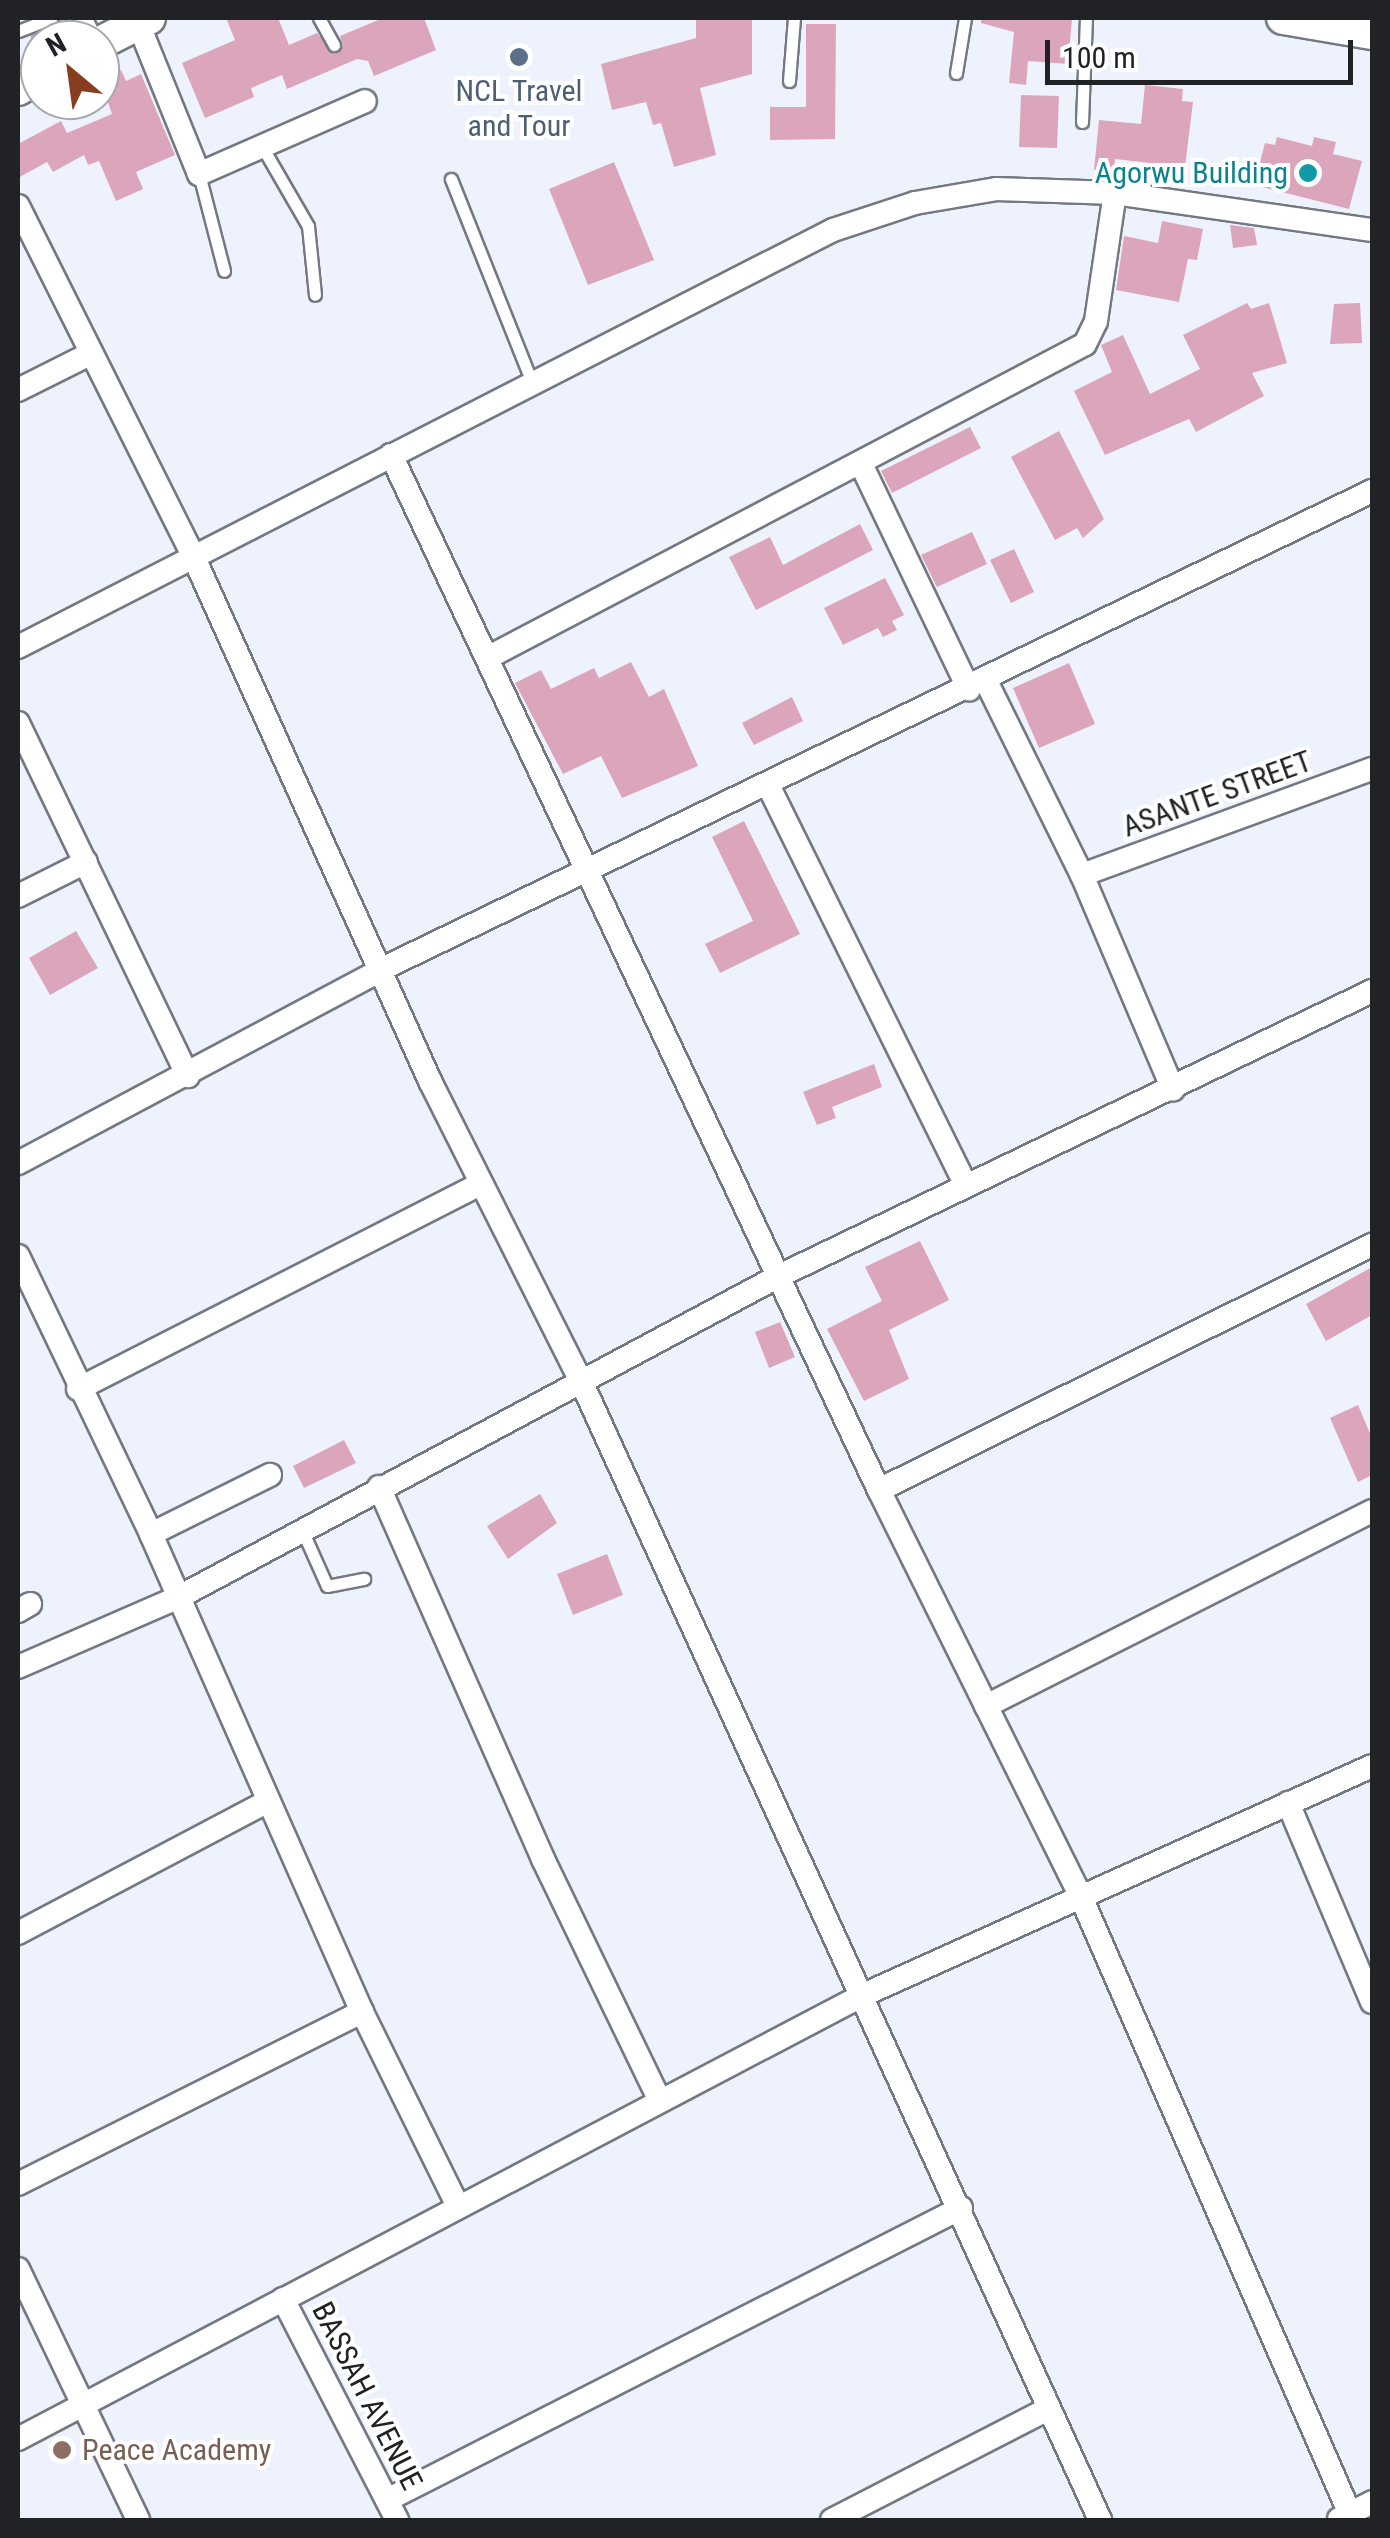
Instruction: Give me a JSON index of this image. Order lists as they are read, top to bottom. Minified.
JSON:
{"streets":{"street":["ASANTE STREET","BASSAH AVENUE"]},"places":["NCL Travel and Tour","Agorwu Building","Peace Academy"],"scale_bar":"100 m","north":"top left"}
